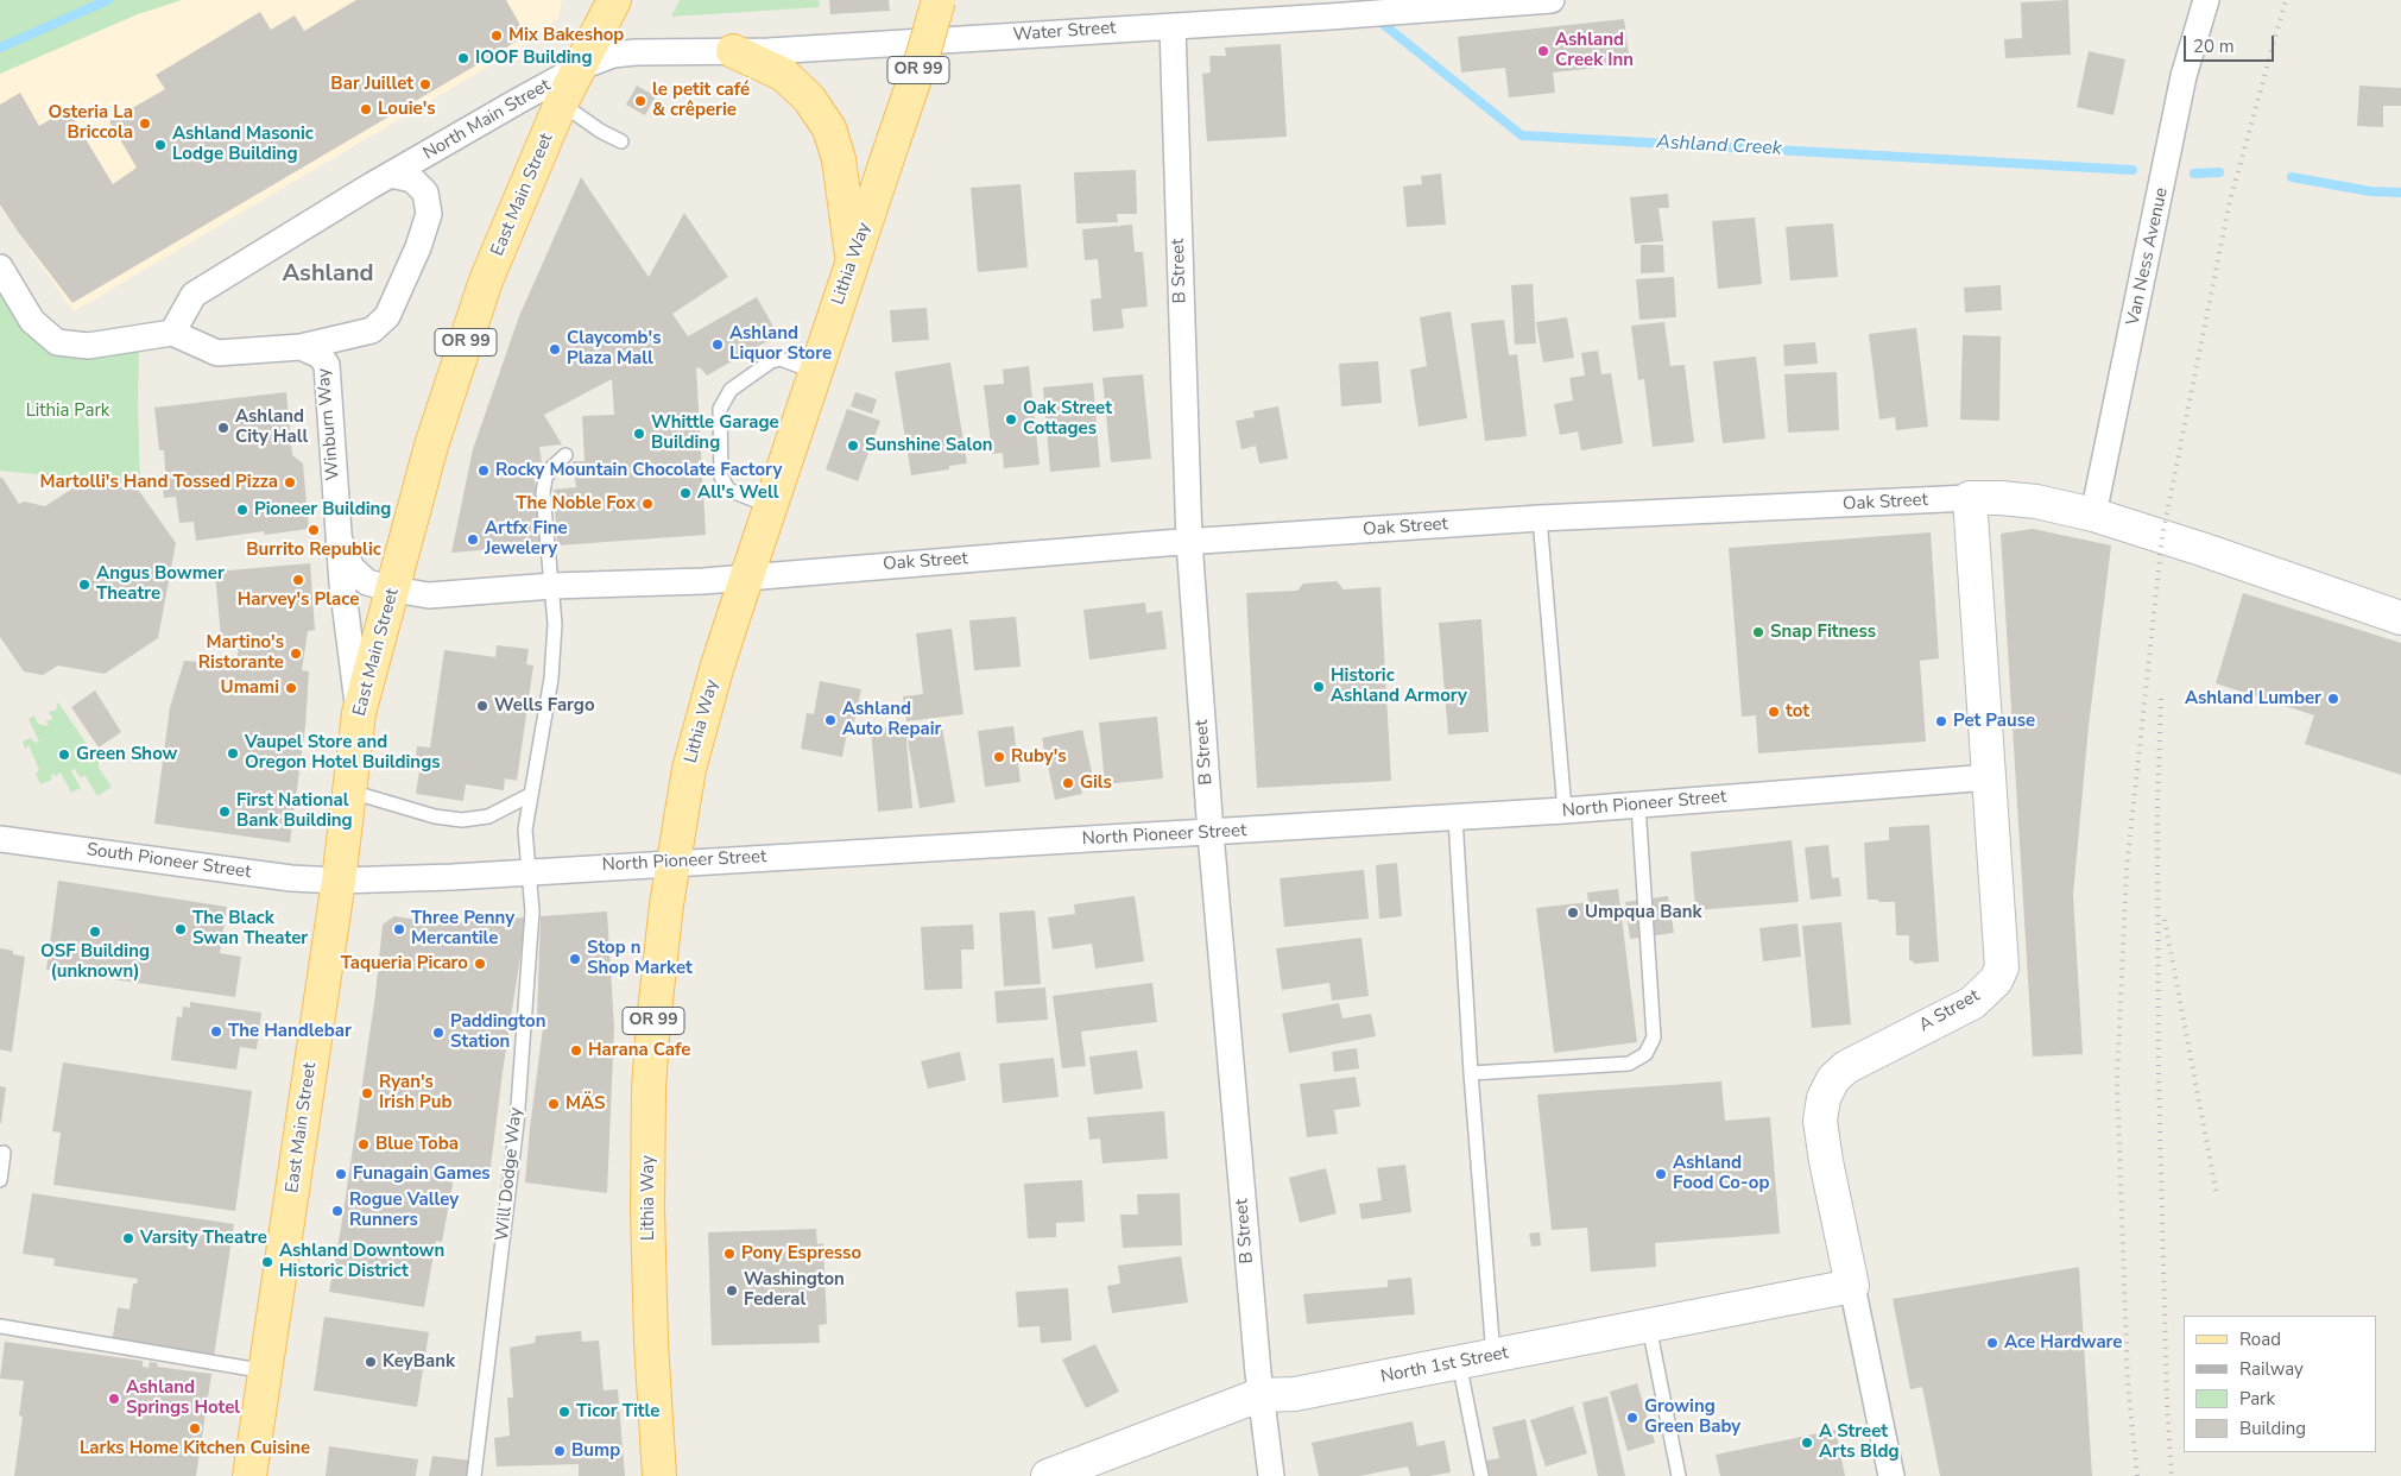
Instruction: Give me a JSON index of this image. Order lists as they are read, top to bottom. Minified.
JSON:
{"streets":{"main road":["OR 99","East Main Street","Lithia Way"],"street":["Water Street","North Main Street","Van Ness Avenue","B Street","Winburn Way","Oak Street","North Pioneer Street","South Pioneer Street","A Street","North 1st Street"],"lane":["Will Dodge Way"]},"crossings":[["Water Street","OR 99"],["Water Street","East Main Street"],["Water Street","B Street"],["OR 99","East Main Street"],["North Main Street","East Main Street"],["North Main Street","Winburn Way"],["East Main Street","Winburn Way"],["East Main Street","Oak Street"],["East Main Street","North Pioneer Street"],["East Main Street","South Pioneer Street"],["Van Ness Avenue","Oak Street"],["Lithia Way","Oak Street"],["Lithia Way","North Pioneer Street"],["B Street","Oak Street"],["B Street","North Pioneer Street"],["B Street","North 1st Street"],["Winburn Way","Oak Street"],["Oak Street","A Street"],["Oak Street","Will Dodge Way"],["North Pioneer Street","South Pioneer Street"],["North Pioneer Street","A Street"],["North Pioneer Street","Will Dodge Way"],["A Street","North 1st Street"]],"districts":["Ashland"],"water":["Ashland Creek"],"parks":["Lithia Park"],"places":["Mix Bakeshop","Ashland Creek Inn","IOOF Building","Bar Juillet","le petit café & crêperie","Louie's","Osteria La Briccola","Ashland Masonic Lodge Building","Ashland Liquor Store","Claycomb's Plaza Mall","Oak Street Cottages","Ashland City Hall","Whittle Garage Building","Sunshine Salon","Rocky Mountain Chocolate Factory","Martolli's Hand Tossed Pizza","All's Well","The Noble Fox","Pioneer Building","Burrito Republic","Artfx Fine Jewelery","Harvey's Place","Angus Bowmer Theatre","Snap Fitness","Martino's Ristorante","Historic Ashland Armory","Umami","Ashland Lumber","Wells Fargo","tot","Ashland Auto Repair","Pet Pause","Vaupel Store and Oregon Hotel Buildings","Green Show","Ruby's","Gils","First National Bank Building","Umpqua Bank","The Black Swan Theater","Three Penny Mercantile","OSF Building (unknown)","Stop n Shop Market","Taqueria Picaro","The Handlebar","Paddington Station","Harana Cafe","Ryan's Irish Pub","MÄS","Blue Toba","Funagain Games","Ashland Food Co-op","Rogue Valley Runners","Varsity Theatre","Pony Espresso","Ashland Downtown Historic District","Washington Federal","Ace Hardware","KeyBank","Ashland Springs Hotel","Ticor Title","Growing Green Baby","Larks Home Kitchen Cuisine","A Street Arts Bldg","Bump"],"legend":["Road","Railway","Park","Building"],"scale_bar":"20 m"}
